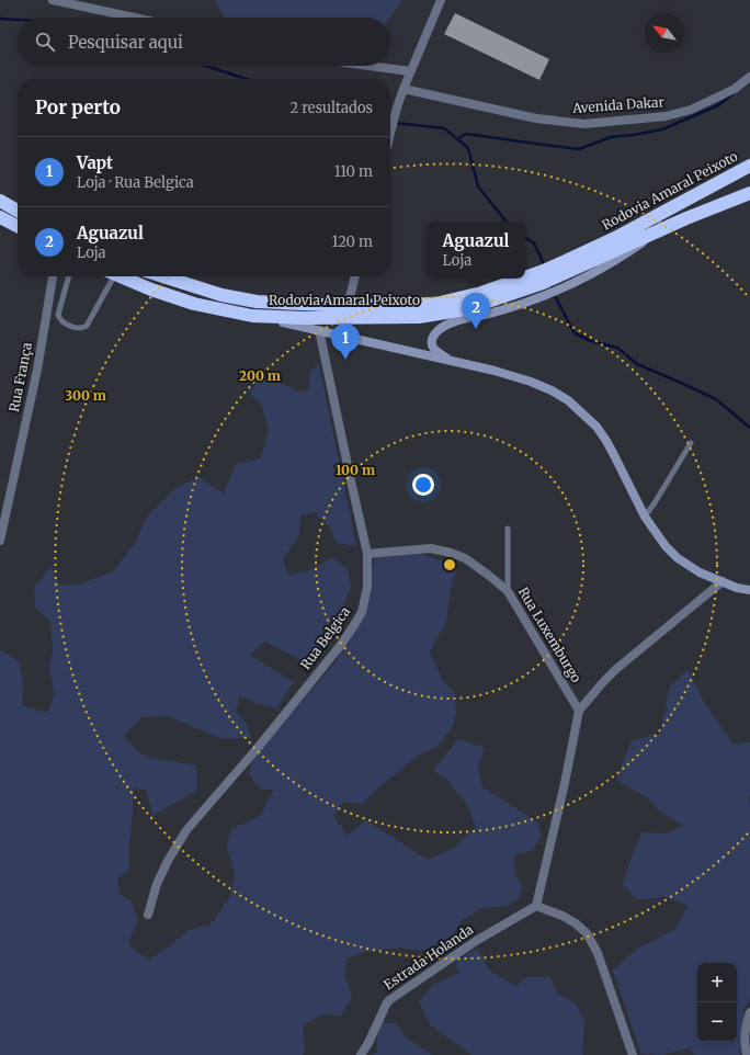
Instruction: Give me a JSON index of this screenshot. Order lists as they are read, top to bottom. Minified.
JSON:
{"streets":{"highway":["Rodovia Amaral Peixoto"],"street":["Avenida Dakar","Rua França","Rua Luxemburgo","Rua Belgica","Estrada Holanda"]},"crossings":[["Rua Luxemburgo","Rua Belgica"]],"north":"top left","page":{"search":"Pesquisar aqui","heading":["Por perto","2 resultados"],"list":[{"mark":"1","name":"Vapt","note":"Loja · Rua Belgica","value":"110 m"},{"mark":"2","name":"Aguazul","note":"Loja","value":"120 m"}],"popup":["Aguazul","Loja"],"pins":["2","1"],"map_buttons":["+","−"]},"rings":["200 m","300 m","100 m"]}
